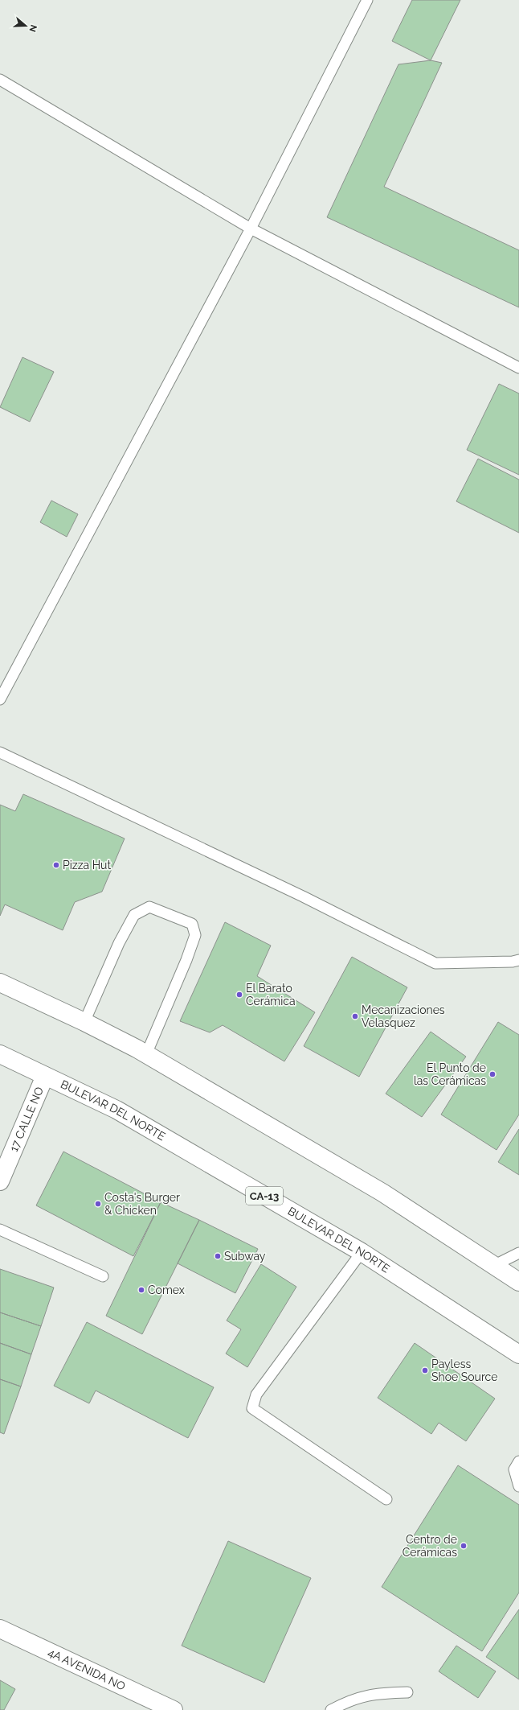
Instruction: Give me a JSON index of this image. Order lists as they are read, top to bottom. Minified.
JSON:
{"streets":{"main road":["BULEVAR DEL NORTE","17 CALLE NO","CA-13","4A AVENIDA NO"]},"crossings":[["BULEVAR DEL NORTE","17 CALLE NO"]],"places":["Pizza Hut","El Barato Cerámica","Mecanizaciones Velasquez","El Punto de las Cerámicas","Costa's Burger & Chicken","Subway","Comex","Payless Shoe Source","Centro de Cerámicas"],"north":"right"}
